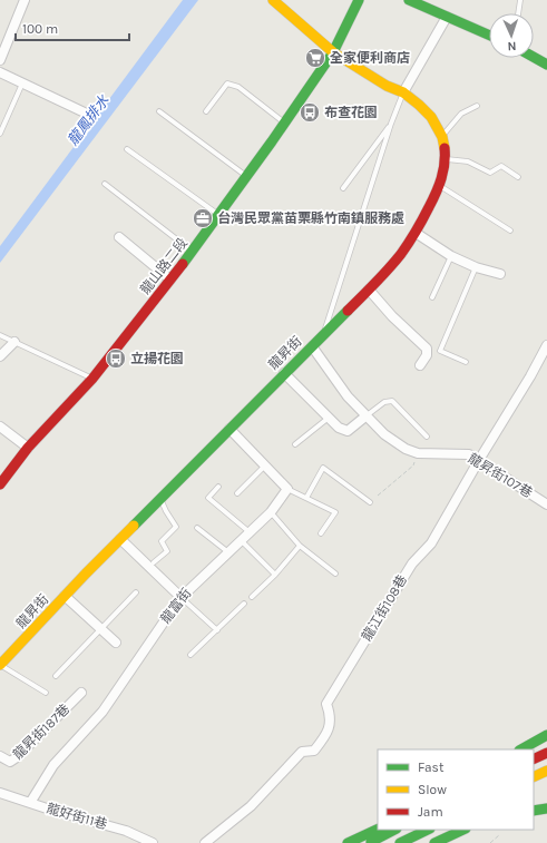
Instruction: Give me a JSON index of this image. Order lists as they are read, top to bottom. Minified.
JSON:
{"streets":{"main road":["龍山路二段","龍昇街"],"street":["龍昇街107巷","龍富街","龍江街108巷","龍昇街187巷","龍好街11巷"]},"crossings":[["龍山路二段","龍昇街"],["龍昇街","龍昇街107巷"],["龍昇街107巷","龍江街108巷"],["龍富街","龍好街11巷"]],"water":["龍鳳排水"],"places":{"supermarket":["全家便利商店"],"bus stop":["布查花園","立揚花園"],"office":["台灣民眾黨苗栗縣竹南鎮服務處"]},"legend":["Fast","Slow","Jam"],"scale_bar":"100 m","north":"bottom"}
